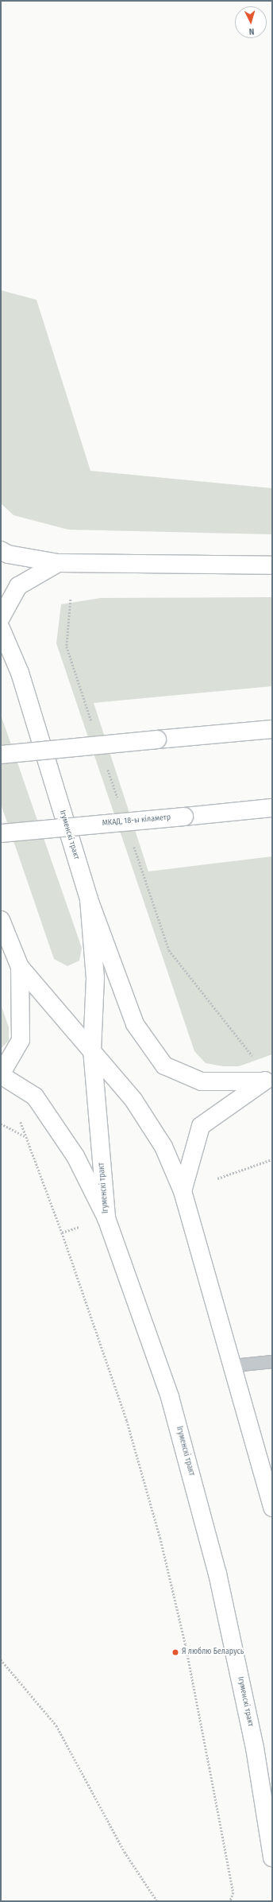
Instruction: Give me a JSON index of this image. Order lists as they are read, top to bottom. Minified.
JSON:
{"streets":{"main road":["МКАД, 18-ы кіламетр","Ігуменскі тракт"]},"places":["Я люблю Беларусь"],"north":"bottom"}
